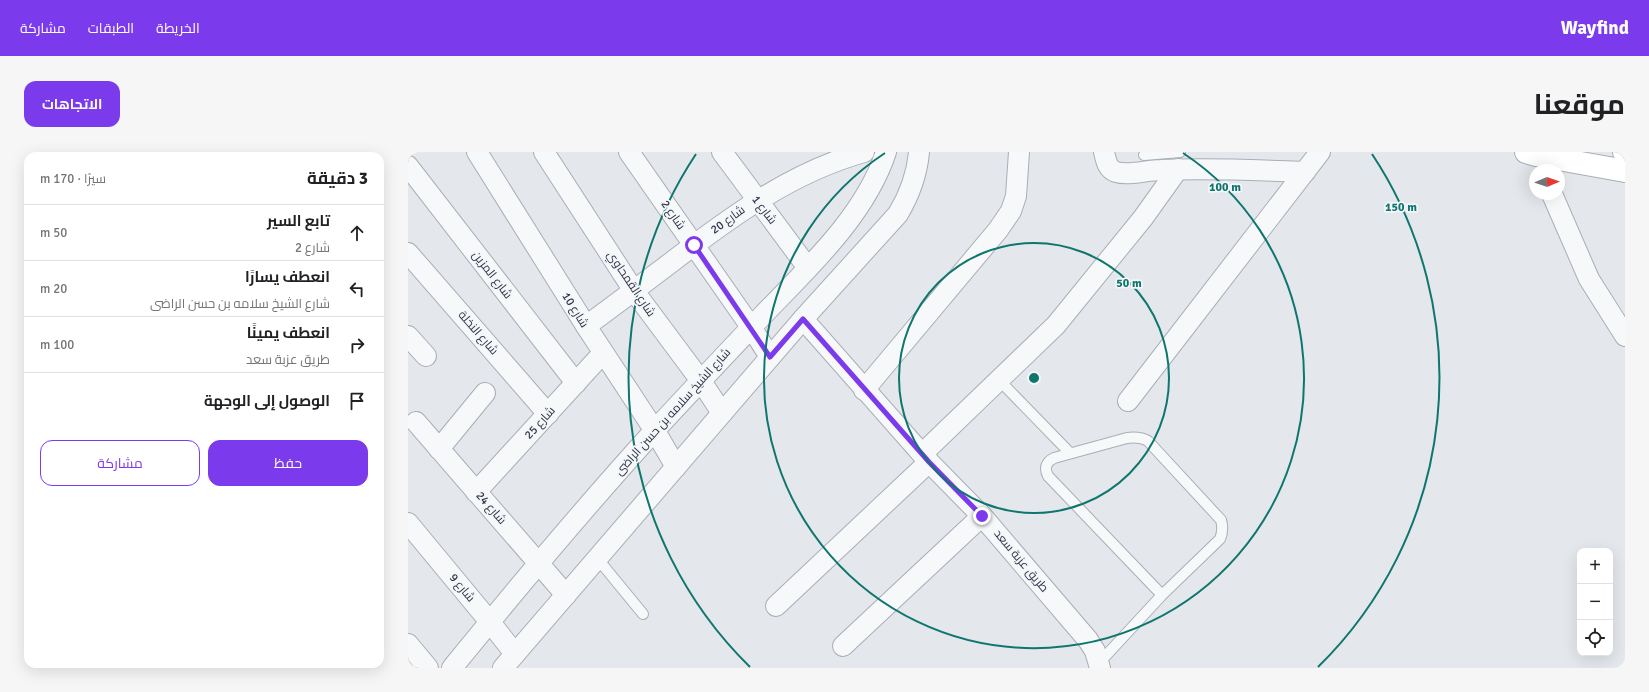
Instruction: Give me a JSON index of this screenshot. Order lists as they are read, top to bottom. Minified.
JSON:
{"streets":{"street":["شارع 1","شارع 2","شارع 20","شارع المزين","شارع القمحاوي","شارع 10","شارع النخلة","شارع الشيخ سلامه بن حسن الراضى","شارع 25","شارع 24","طريق عزبة سعد","شارع 9"]},"crossings":[["شارع 1","شارع 20"],["شارع 1","شارع الشيخ سلامه بن حسن الراضى"],["شارع 2","شارع 20"],["شارع 2","شارع الشيخ سلامه بن حسن الراضى"],["شارع 20","شارع القمحاوي"],["شارع 20","شارع 10"],["شارع المزين","شارع 25"],["شارع القمحاوي","شارع الشيخ سلامه بن حسن الراضى"],["شارع 10","شارع الشيخ سلامه بن حسن الراضى"],["شارع 10","شارع 25"],["شارع النخلة","شارع 25"],["شارع الشيخ سلامه بن حسن الراضى","شارع 24"],["شارع الشيخ سلامه بن حسن الراضى","شارع 9"],["شارع 25","شارع 24"]],"north":"right","page":{"header":"Wayfind","nav":["الخريطة","الطبقات","مشاركة"],"title":"موقعنا","buttons":["الاتجاهات",["حفظ","مشاركة"]],"heading":["3 دقيقة","سيرًا · 170 m"],"list":[["تابع السير","شارع 2","50 m"],["انعطف يسارًا","شارع الشيخ سلامه بن حسن الراضى","20 m"],["انعطف يمينًا","طريق عزبة سعد","100 m"],"الوصول إلى الوجهة"],"map_buttons":["+","−"]},"rings":["100 m","150 m","50 m"]}
